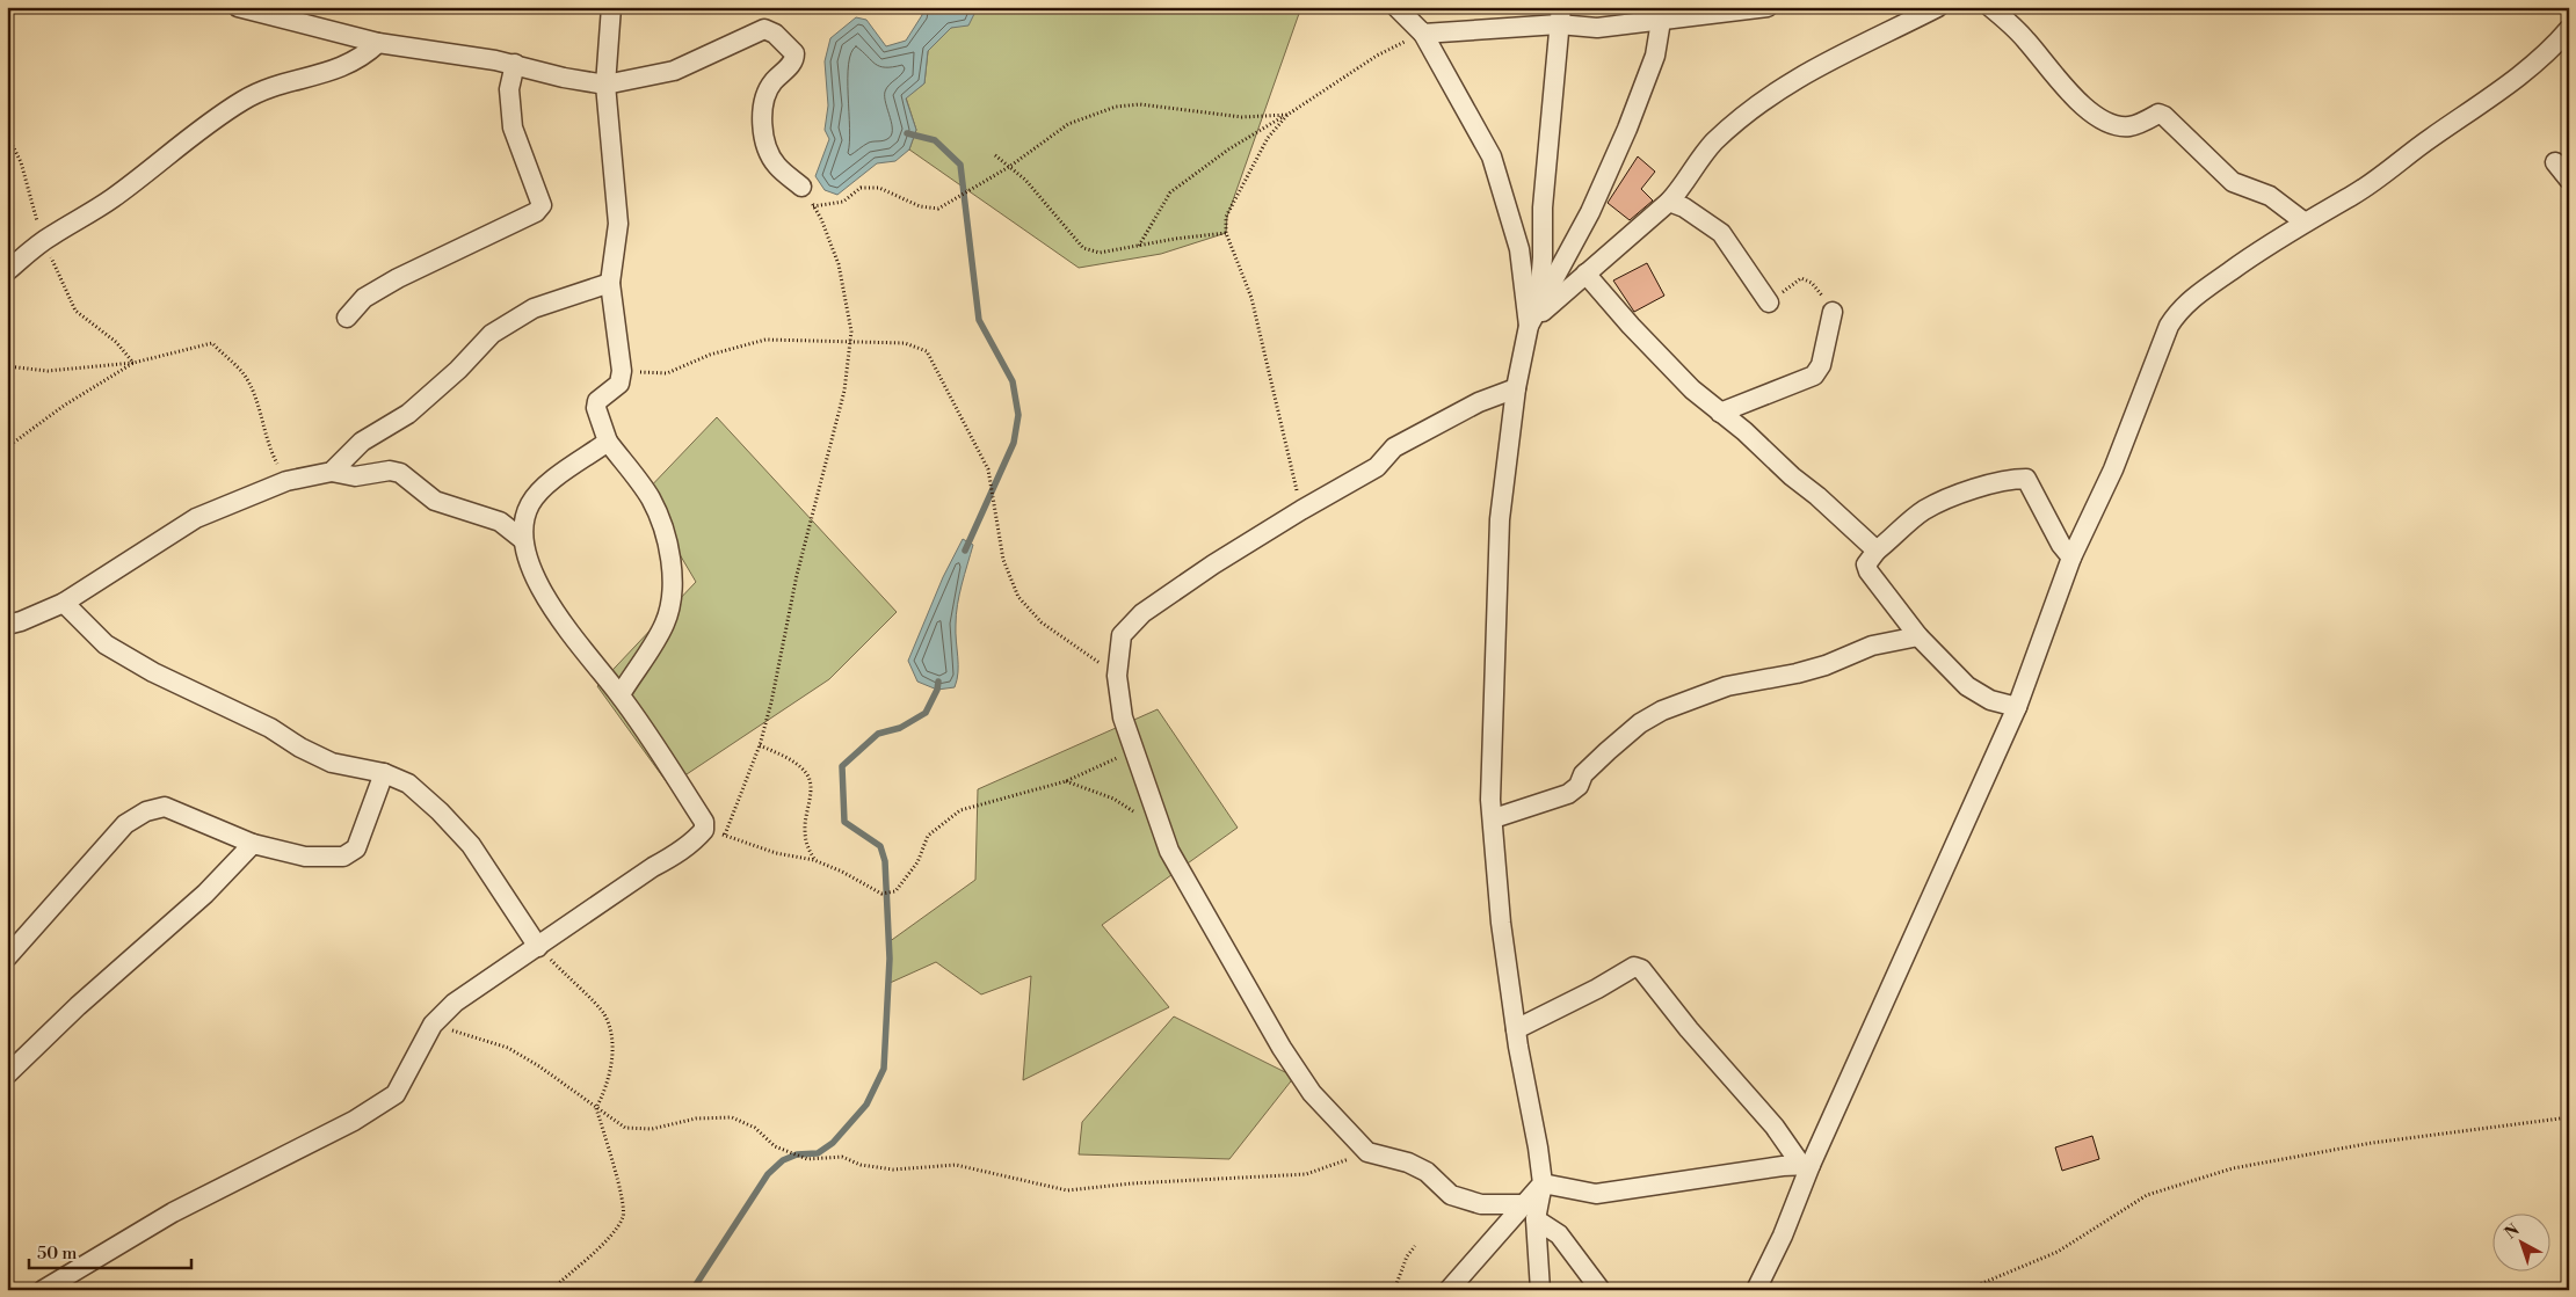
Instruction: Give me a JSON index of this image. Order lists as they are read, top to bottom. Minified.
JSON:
{"scale_bar":"50 m","north":"top left"}
